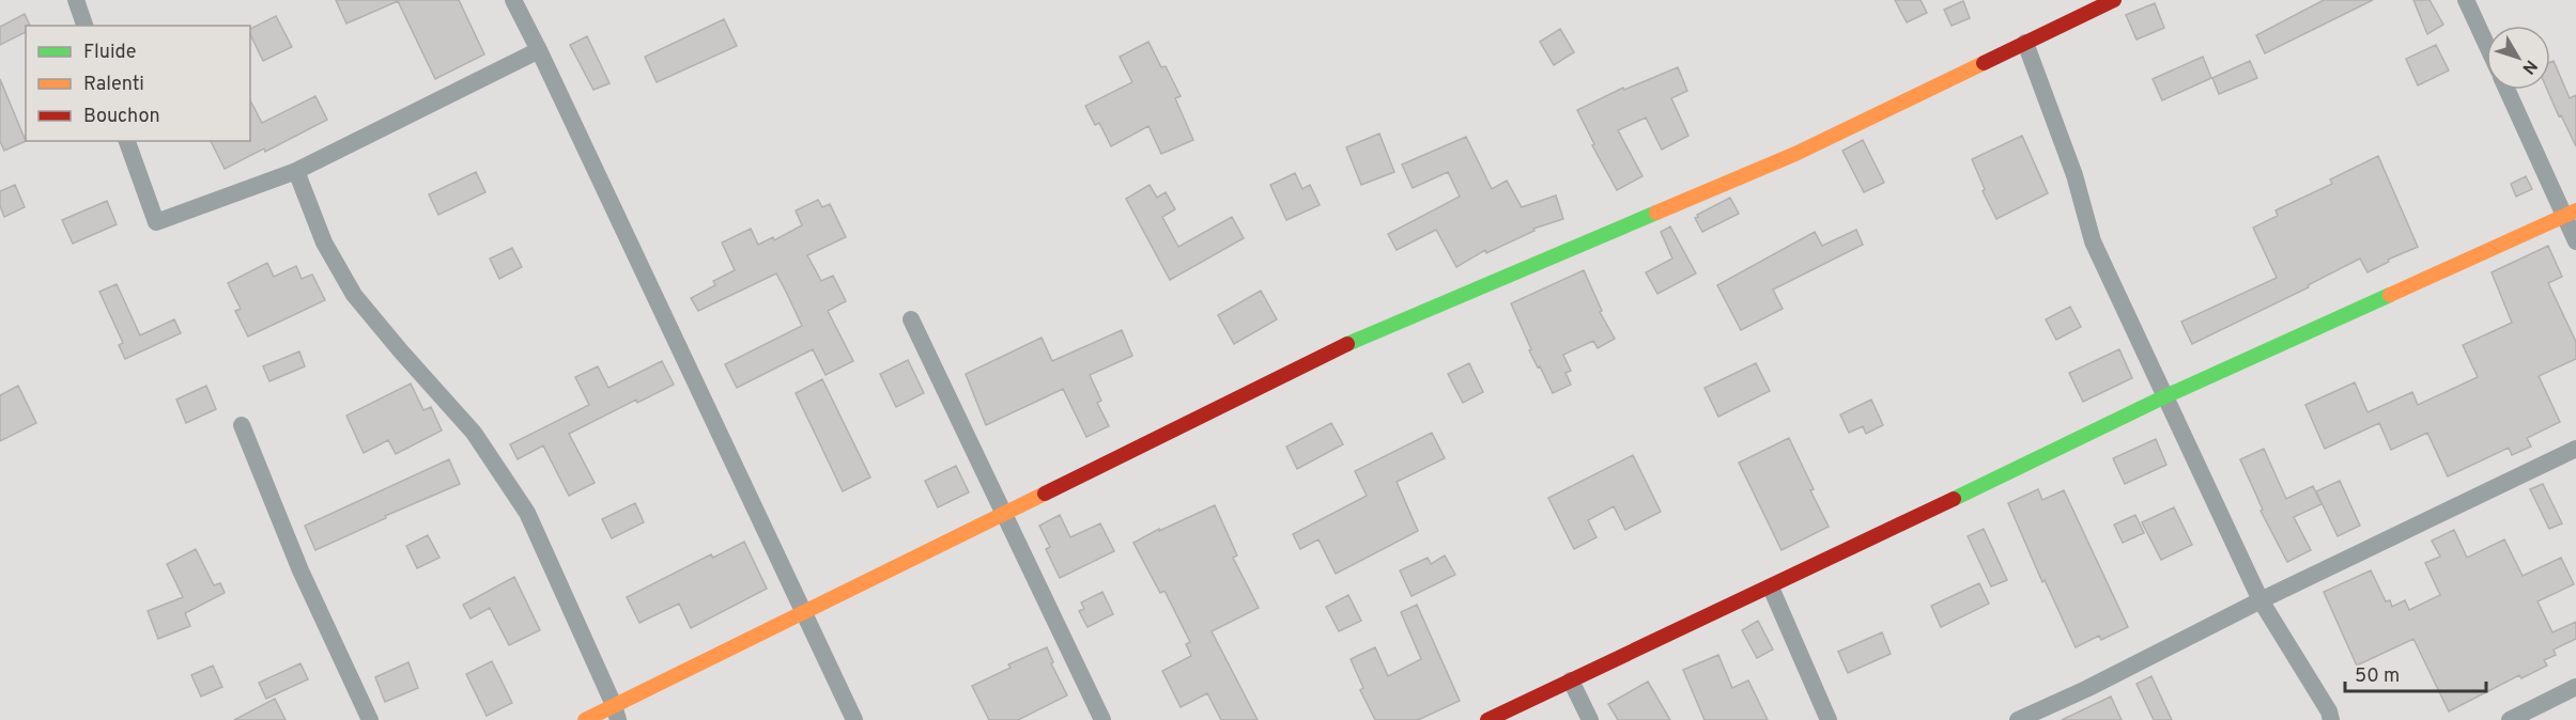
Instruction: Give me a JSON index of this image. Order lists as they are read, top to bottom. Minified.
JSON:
{"legend":["Fluide","Ralenti","Bouchon"],"scale_bar":"50 m","north":"bottom right"}
